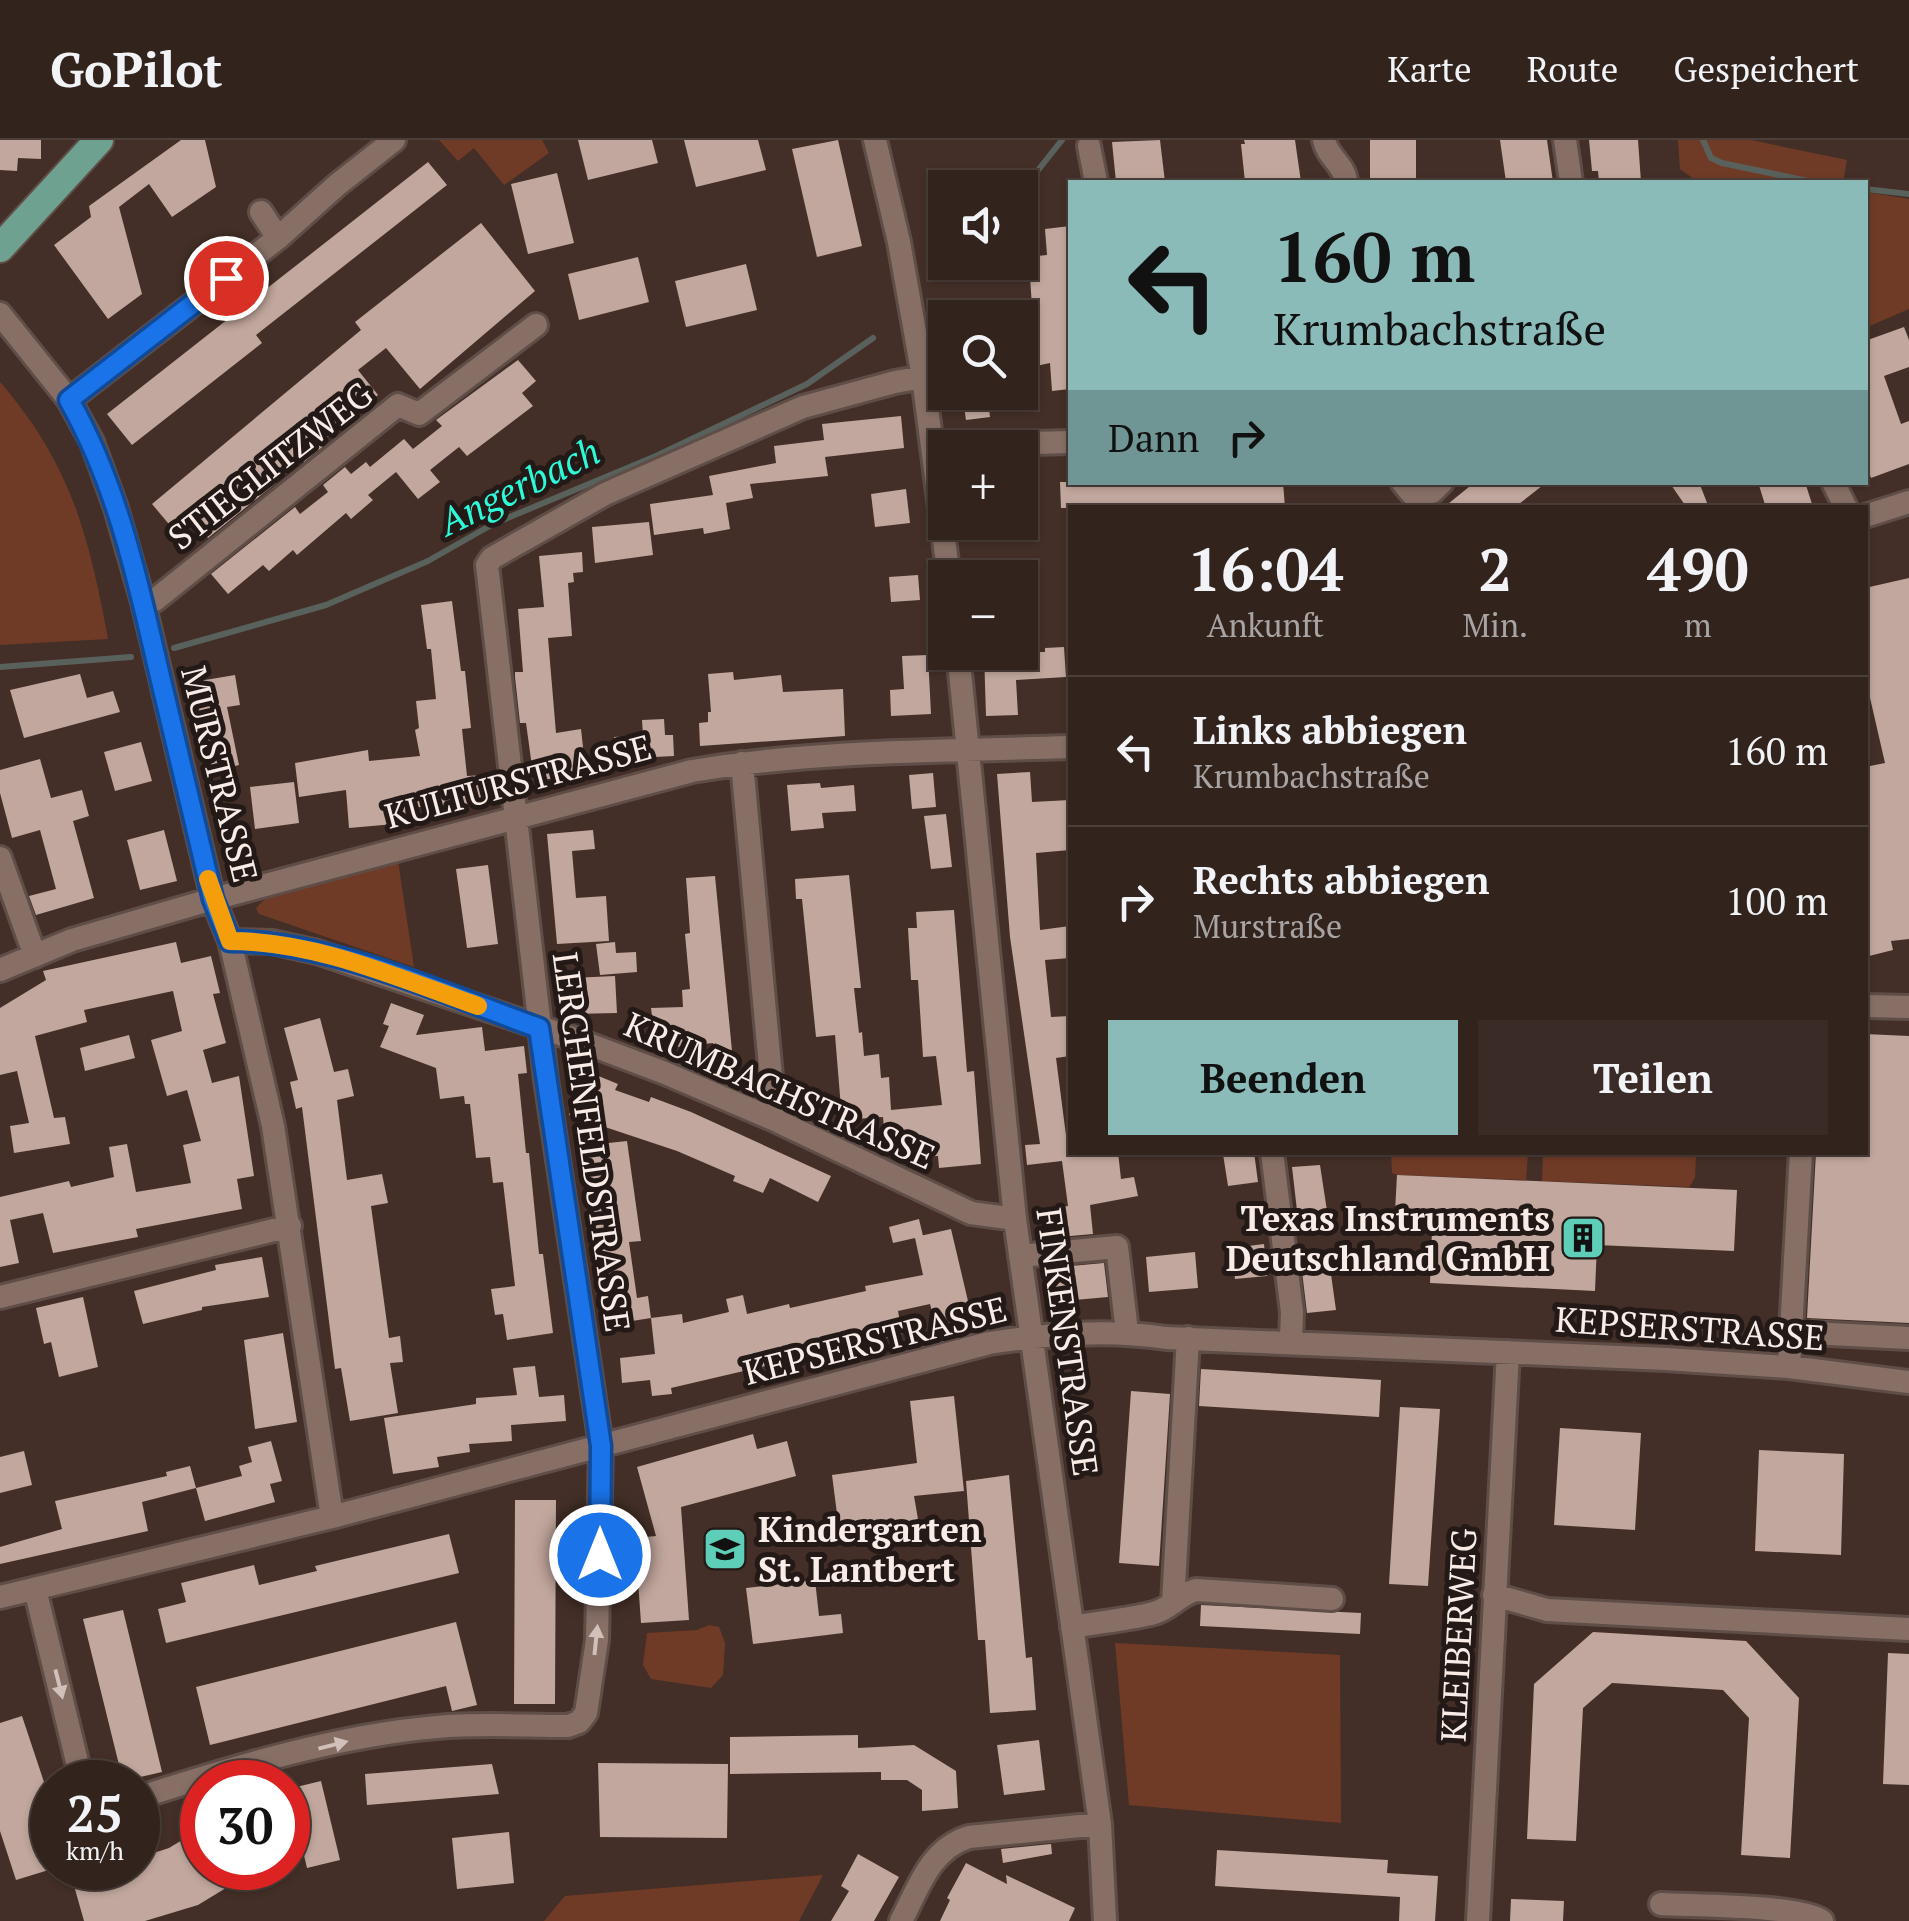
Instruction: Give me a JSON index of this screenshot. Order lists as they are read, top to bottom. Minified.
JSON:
{"streets":{"street":["STIEGLITZWEG","MURSTRASSE","KULTURSTRASSE","KRUMBACHSTRASSE","LERCHENFELDSTRASSE","KEPSERSTRASSE","FINKENSTRASSE","KLEIBERWEG"]},"crossings":[["STIEGLITZWEG","MURSTRASSE"],["MURSTRASSE","KULTURSTRASSE"],["MURSTRASSE","KRUMBACHSTRASSE"],["MURSTRASSE","KEPSERSTRASSE"],["KULTURSTRASSE","LERCHENFELDSTRASSE"],["KULTURSTRASSE","FINKENSTRASSE"],["KRUMBACHSTRASSE","LERCHENFELDSTRASSE"],["KRUMBACHSTRASSE","FINKENSTRASSE"],["LERCHENFELDSTRASSE","KEPSERSTRASSE"],["KEPSERSTRASSE","FINKENSTRASSE"],["KEPSERSTRASSE","KLEIBERWEG"]],"water":["Angerbach"],"places":{"building":["Texas Instruments Deutschland GmbH"],"school or university":["Kindergarten St. Lantbert"]},"page":{"header":"GoPilot","nav":["Karte","Route","Gespeichert"],"map_buttons":["+","−"],"turn":["160 m","Krumbachstraße"],"then":"Dann","eta":["16:04","Ankunft","2","Min.","490","m"],"list":[{"name":"Links abbiegen","note":"Krumbachstraße","value":"160 m"},{"name":"Rechts abbiegen","note":"Murstraße","value":"100 m"}],"buttons":["Beenden","Teilen"],"speed":"25 km/h","limit":"30"}}
